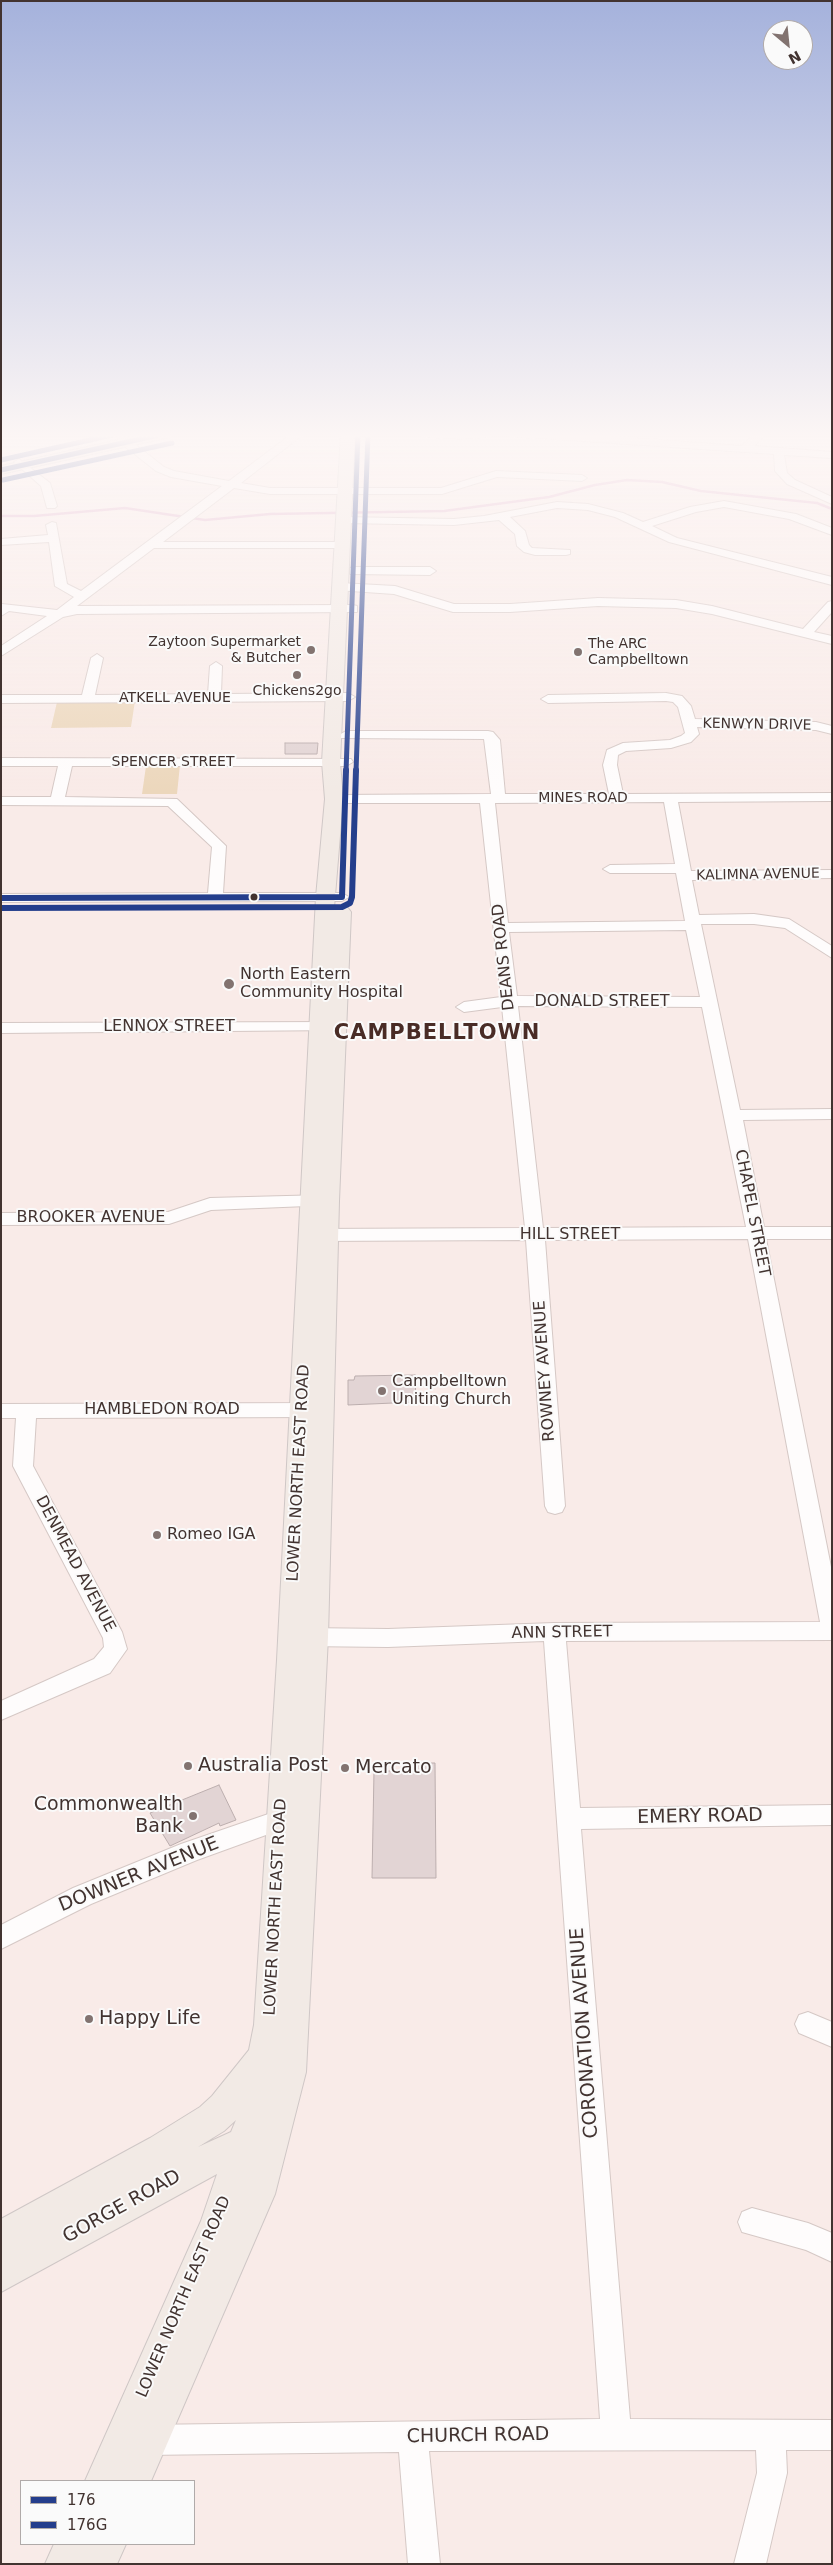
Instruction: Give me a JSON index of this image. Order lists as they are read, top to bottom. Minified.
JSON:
{"streets":{"main road":["LOWER NORTH EAST ROAD","GORGE ROAD"],"street":["ATKELL AVENUE","KENWYN DRIVE","SPENCER STREET","MINES ROAD","KALIMNA AVENUE","DEANS ROAD","DONALD STREET","LENNOX STREET","CHAPEL STREET","BROOKER AVENUE","HILL STREET","ROWNEY AVENUE","HAMBLEDON ROAD","DENMEAD AVENUE","ANN STREET","EMERY ROAD","DOWNER AVENUE","CORONATION AVENUE","CHURCH ROAD"]},"crossings":[["ATKELL AVENUE","LOWER NORTH EAST ROAD"],["SPENCER STREET","LOWER NORTH EAST ROAD"],["MINES ROAD","DEANS ROAD"],["MINES ROAD","CHAPEL STREET"],["MINES ROAD","LOWER NORTH EAST ROAD"],["KALIMNA AVENUE","CHAPEL STREET"],["DEANS ROAD","DONALD STREET"],["DEANS ROAD","HILL STREET"],["DEANS ROAD","ROWNEY AVENUE"],["DEANS ROAD","LOWER NORTH EAST ROAD"],["DONALD STREET","CHAPEL STREET"],["LENNOX STREET","LOWER NORTH EAST ROAD"],["CHAPEL STREET","HILL STREET"],["CHAPEL STREET","ANN STREET"],["BROOKER AVENUE","LOWER NORTH EAST ROAD"],["HILL STREET","ROWNEY AVENUE"],["HILL STREET","LOWER NORTH EAST ROAD"],["HAMBLEDON ROAD","LOWER NORTH EAST ROAD"],["HAMBLEDON ROAD","DENMEAD AVENUE"],["LOWER NORTH EAST ROAD","ANN STREET"],["LOWER NORTH EAST ROAD","DOWNER AVENUE"],["LOWER NORTH EAST ROAD","GORGE ROAD"],["LOWER NORTH EAST ROAD","CHURCH ROAD"],["ANN STREET","CORONATION AVENUE"],["EMERY ROAD","CORONATION AVENUE"],["CORONATION AVENUE","CHURCH ROAD"]],"districts":["CAMPBELLTOWN"],"places":["Zaytoon Supermarket & Butcher","The ARC Campbelltown","Chickens2go","North Eastern Community Hospital","Campbelltown Uniting Church","Romeo IGA","Australia Post","Mercato","Commonwealth Bank","Happy Life"],"lines":["transit line 176","transit line 176G"],"legend":["176","176G"],"north":"bottom right"}
